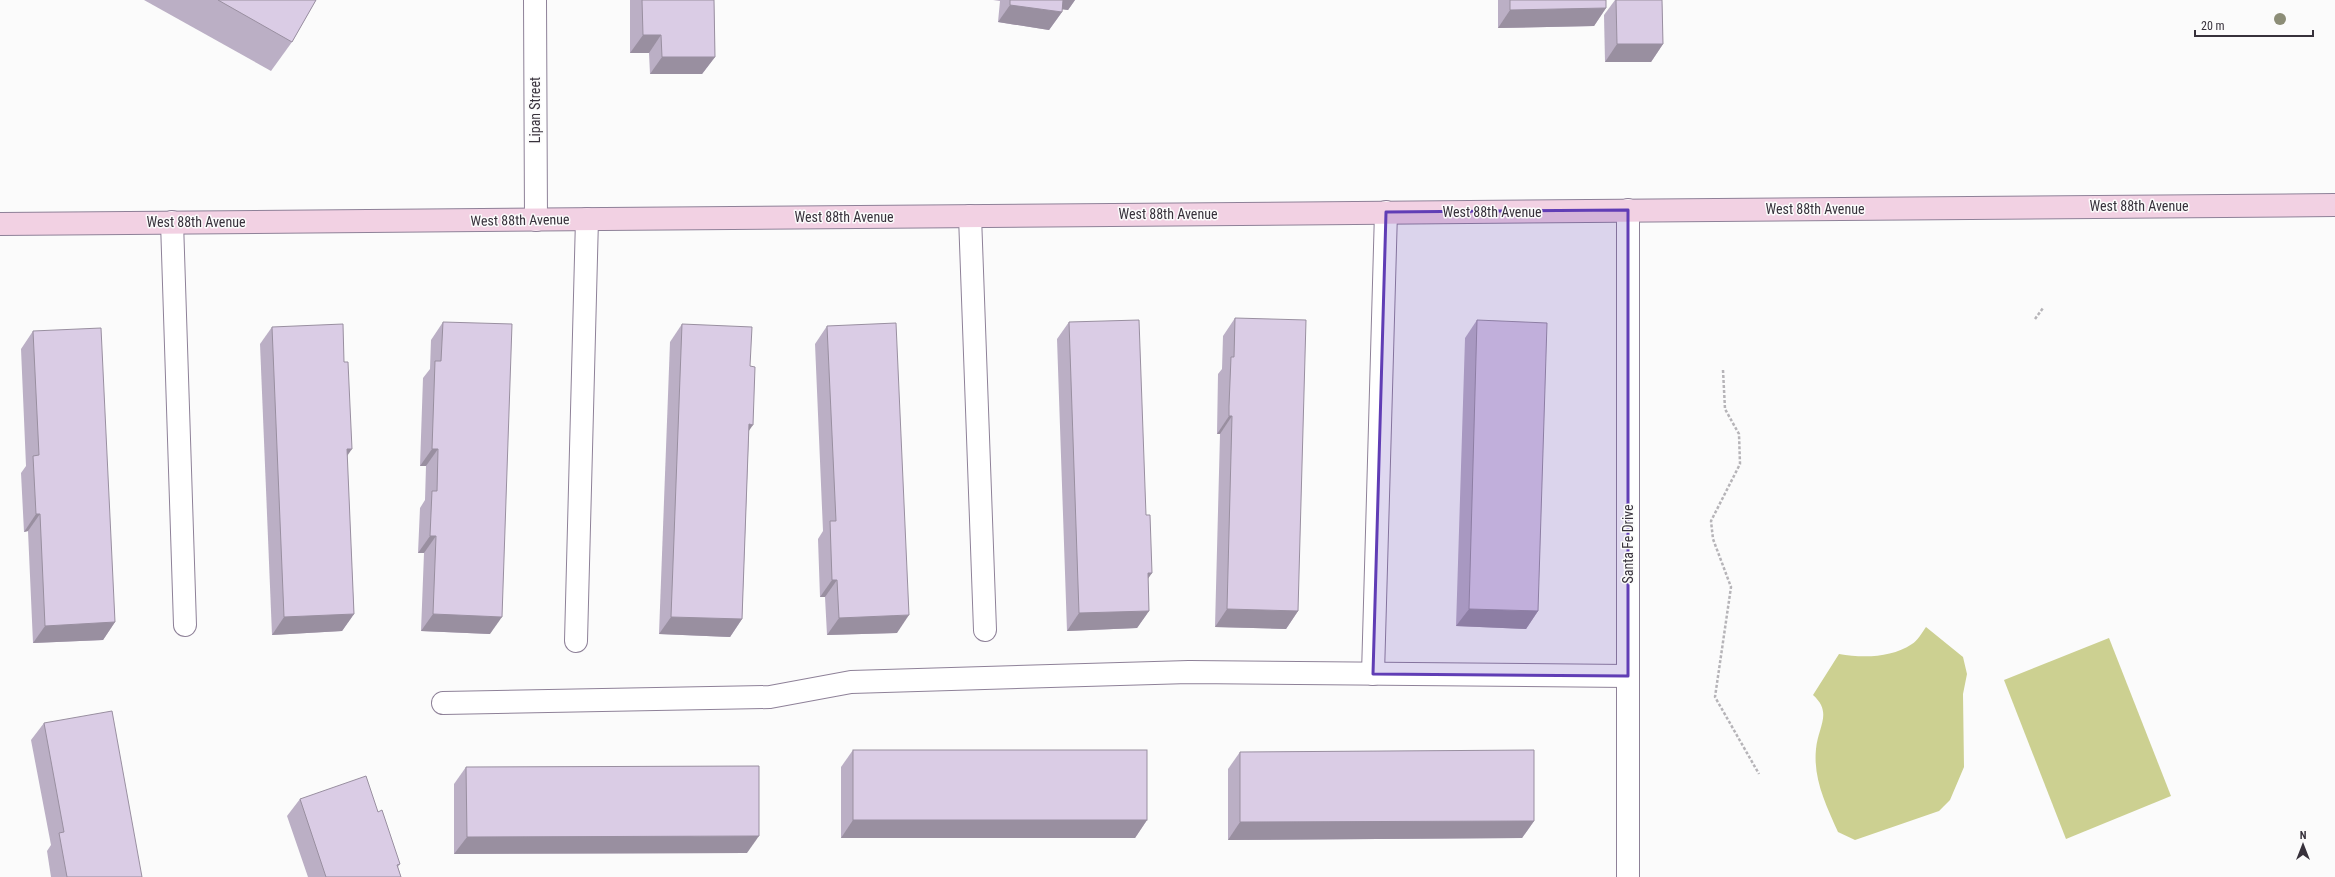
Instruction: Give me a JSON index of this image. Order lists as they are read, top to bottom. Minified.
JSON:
{"streets":{"main road":["West 88th Avenue"],"street":["Lipan Street","Santa Fe Drive"]},"crossings":[["Lipan Street","West 88th Avenue"],["West 88th Avenue","Santa Fe Drive"]],"scale_bar":"20 m","north":"top"}
